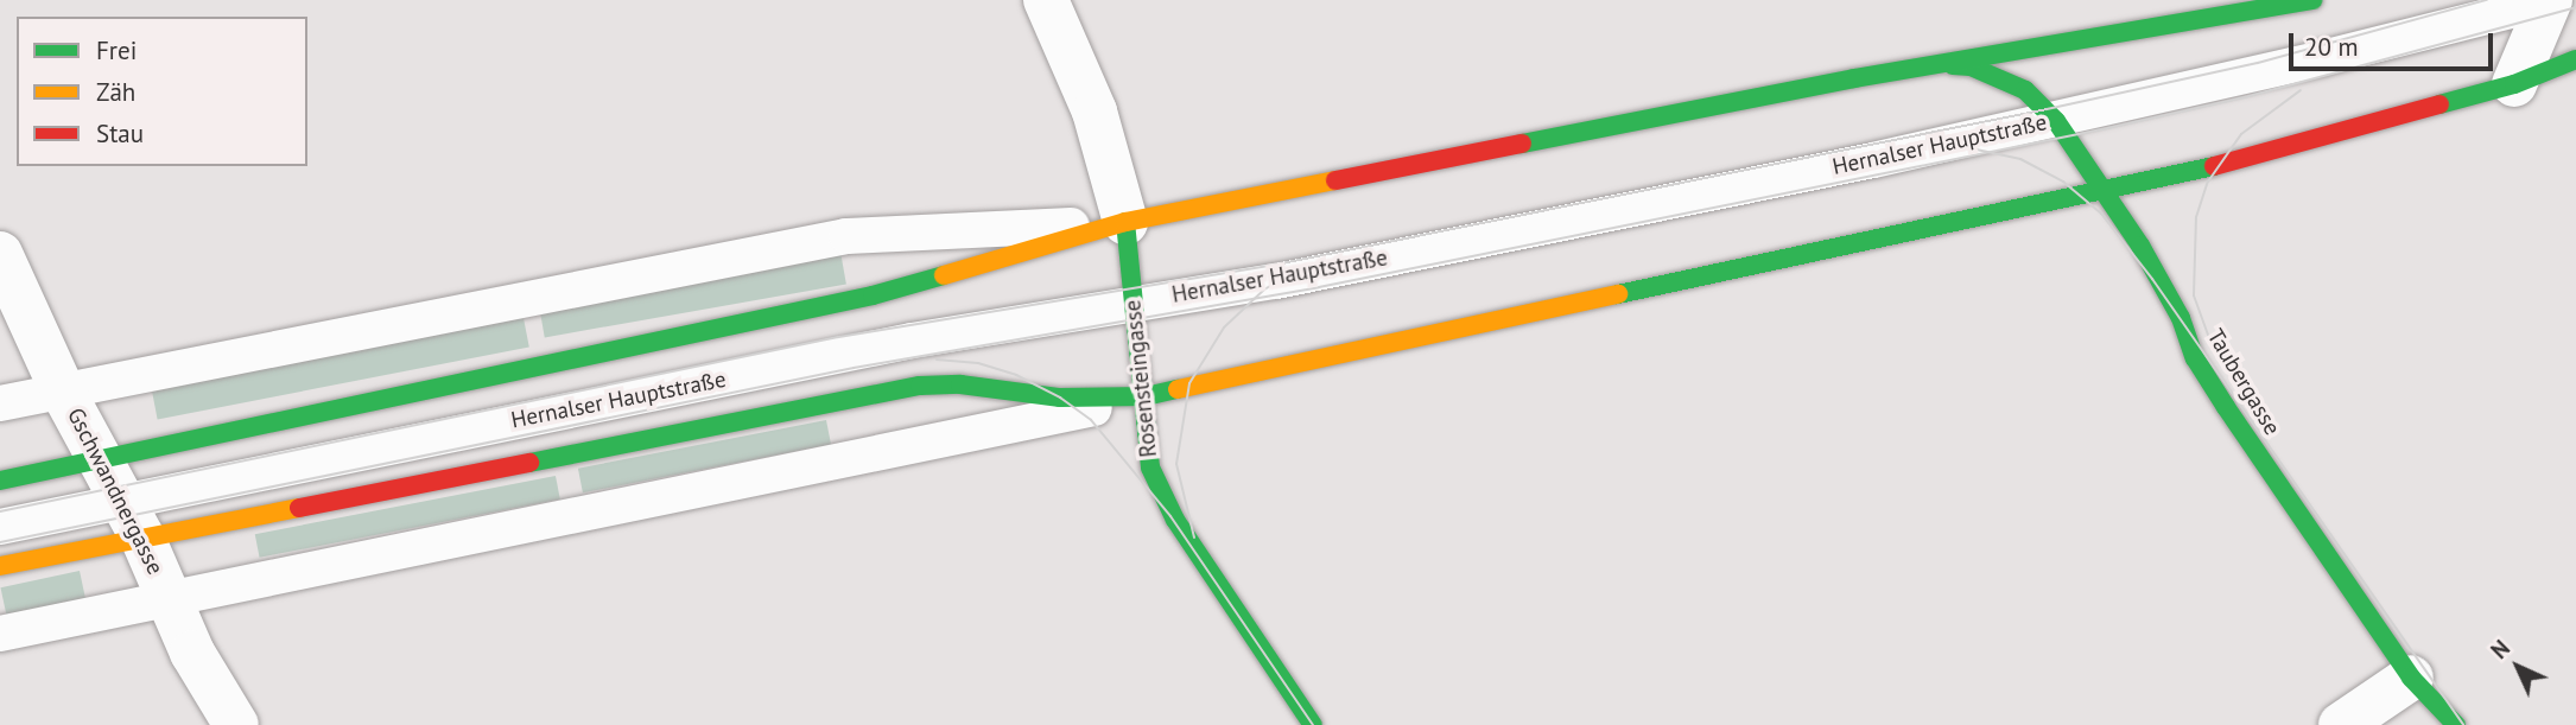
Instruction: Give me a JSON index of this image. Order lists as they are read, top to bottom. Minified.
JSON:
{"streets":{"main road":["Hernalser Hauptstraße","Rosensteingasse","Taubergasse"],"street":["Gschwandnergasse"]},"crossings":[["Hernalser Hauptstraße","Rosensteingasse"],["Hernalser Hauptstraße","Taubergasse"],["Hernalser Hauptstraße","Gschwandnergasse"]],"legend":["Frei","Zäh","Stau"],"scale_bar":"20 m","north":"top left"}
